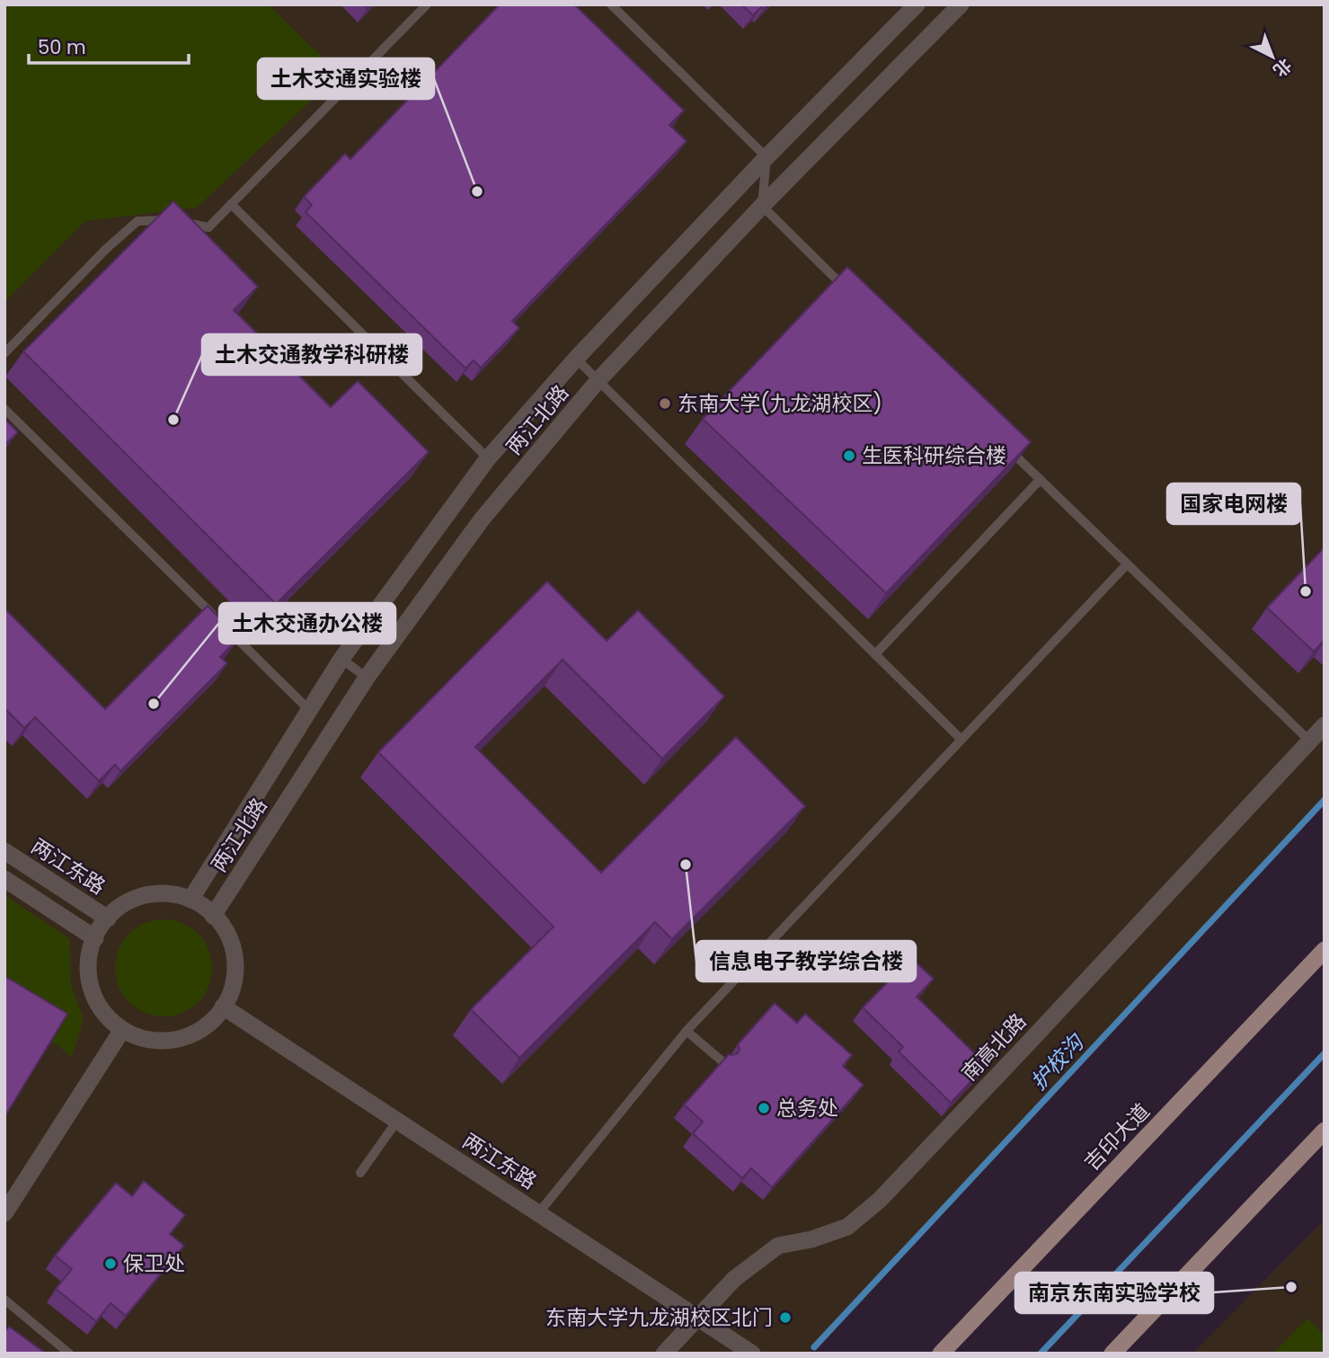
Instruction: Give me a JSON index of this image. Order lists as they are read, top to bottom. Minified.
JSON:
{"streets":{"main road":["吉印大道"],"street":["两江北路","两江东路","南高北路"]},"crossings":[["两江北路","两江东路"],["两江东路","南高北路"]],"water":["护校沟"],"places":["土木交通实验楼","东南大学(九龙湖校区)","土木交通教学科研楼","生医科研综合楼","国家电网楼","土木交通办公楼","信息电子教学综合楼","总务处","保卫处","南京东南实验学校","东南大学九龙湖校区北门"],"scale_bar":"50 m","north":"bottom right"}
